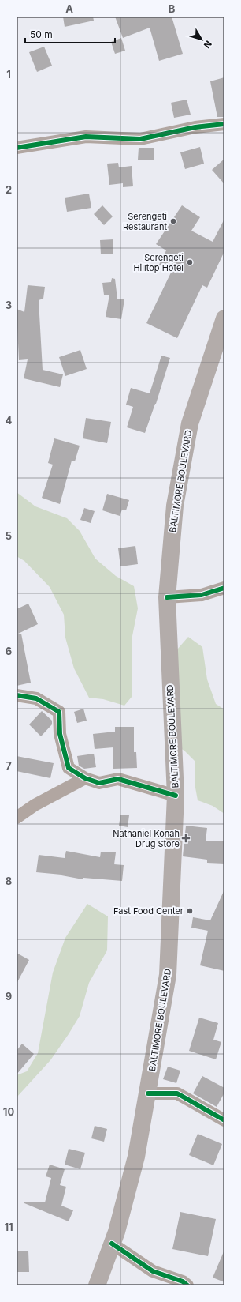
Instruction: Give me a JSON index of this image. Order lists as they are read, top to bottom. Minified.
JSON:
{"streets":{"highway":["BALTIMORE BOULEVARD"]},"places":{"other":["Serengeti Restaurant","Serengeti Hilltop Hotel","Fast Food Center"],"health":["Nathaniel Konah Drug Store"]},"scale_bar":"50 m","north":"bottom right","grid":{"columns":["A","B"],"rows":["1","2","3","4","5","6","7","8","9","10","11"]}}
